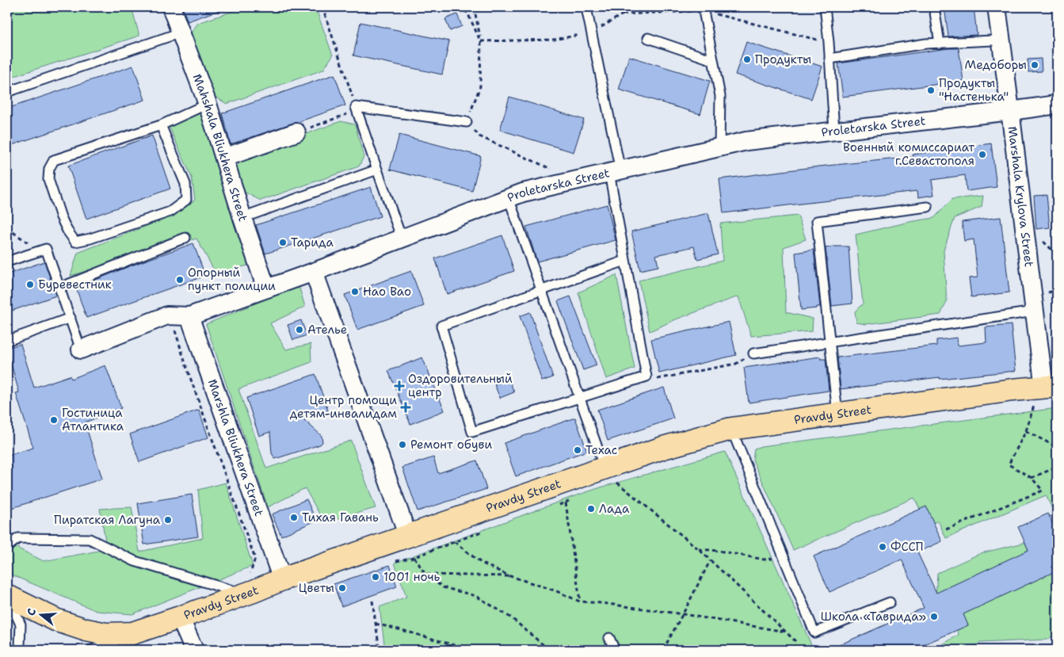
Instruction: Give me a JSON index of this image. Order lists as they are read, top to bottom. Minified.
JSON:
{"streets":{"main road":["Pravdy Street"],"street":["Proletarska Street","Mahshala Bliukhera Street","Marshala Krylova Street","Marshla Bliukhera Street"]},"crossings":[["Proletarska Street","Mahshala Bliukhera Street"],["Proletarska Street","Marshala Krylova Street"],["Proletarska Street","Marshla Bliukhera Street"],["Marshala Krylova Street","Pravdy Street"],["Pravdy Street","Marshla Bliukhera Street"]],"places":{"other":["Продукты","Медоборы","Продукты \"Настенька\"","Военный комиссариат г.Севастополя","Тарида","Опорный пункт полиции","Буревестник","Hao Bao","Ателье","Гостиница Атлантика","Ремонт обуви","Техас","Лада","Тихая Гавань","Пиратская Лагуна","ФССП","1001 ночь","Цветы","Школа «Таврида»"],"health":["Оздоровительный центр","Центр помощи детям-инвалидам"]},"north":"left"}
